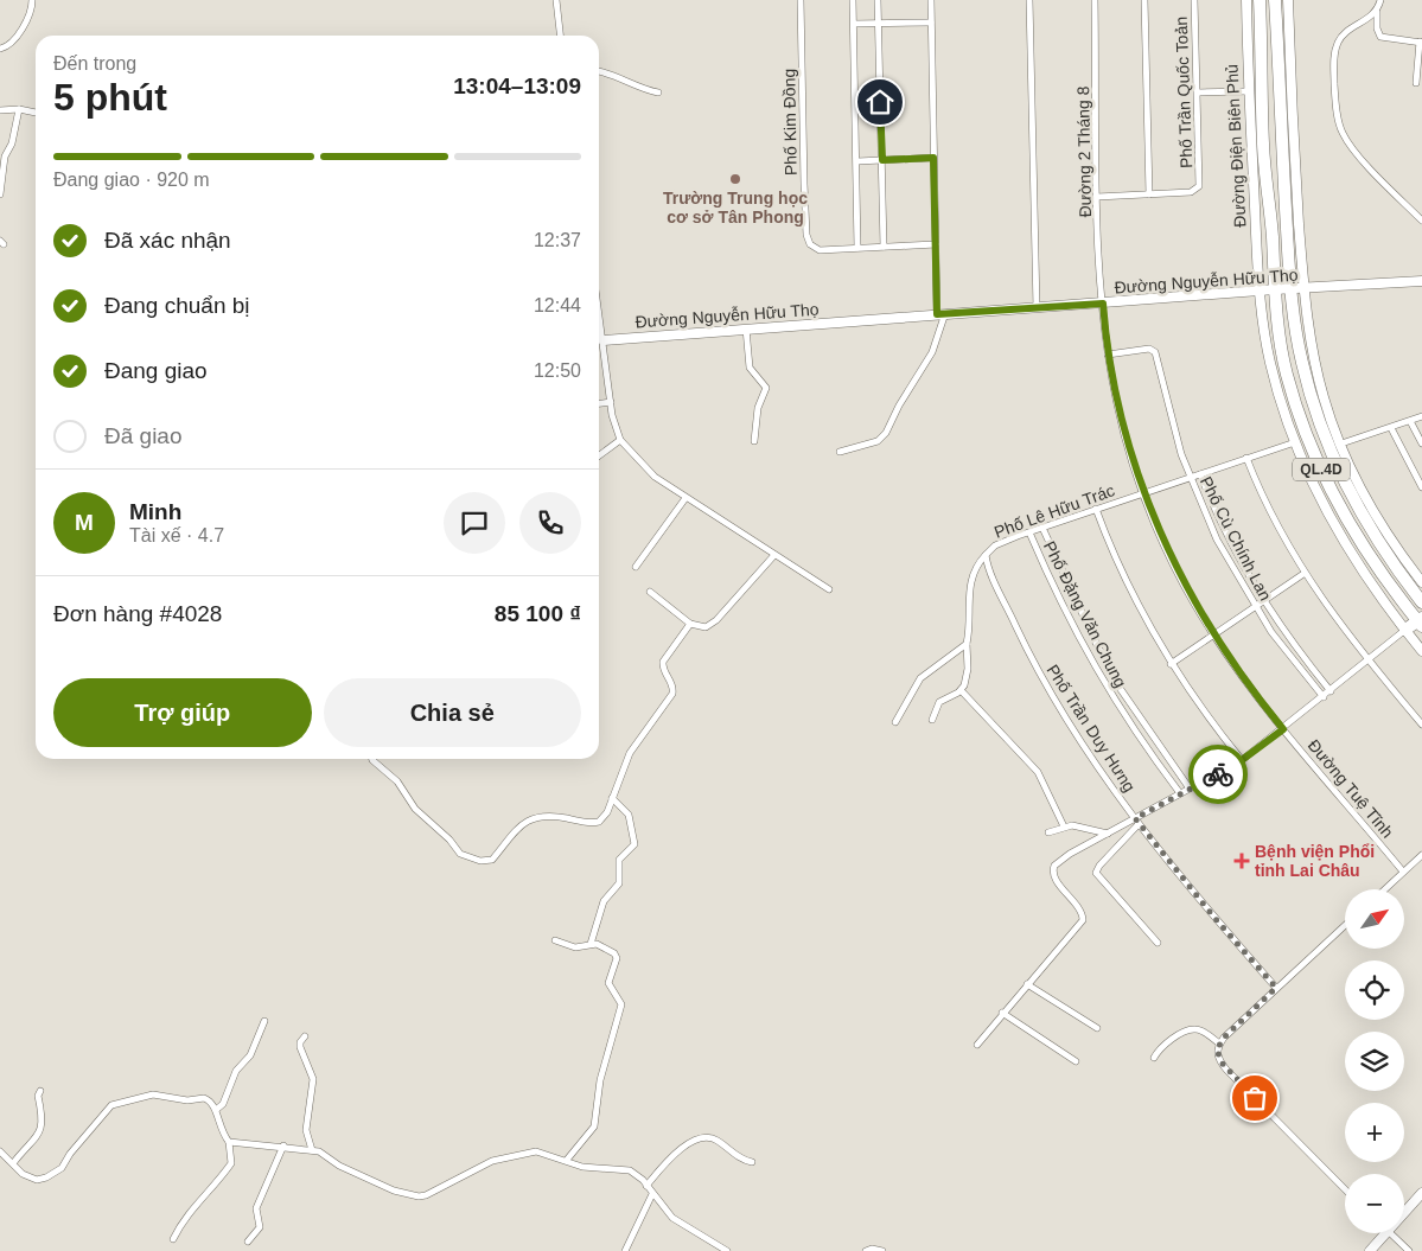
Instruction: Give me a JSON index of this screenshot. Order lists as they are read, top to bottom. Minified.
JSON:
{"streets":{"highway":["Đường Điện Biên Phủ","QL.4D"],"street":["Phố Trần Quốc Toản","Phố Kim Đồng","Đường 2 Tháng 8","Đường Nguyễn Hữu Thọ","Phố Lê Hữu Trác","Phố Cù Chính Lan","Phố Đặng Văn Chung","Phố Trần Duy Hưng","Đường Tuệ Tĩnh"]},"crossings":[["Phố Trần Quốc Toản","Đường 2 Tháng 8"],["Đường Điện Biên Phủ","Đường Nguyễn Hữu Thọ"],["Đường Điện Biên Phủ","QL.4D"],["Đường 2 Tháng 8","Đường Nguyễn Hữu Thọ"],["Đường 2 Tháng 8","Đường Tuệ Tĩnh"],["Đường Nguyễn Hữu Thọ","QL.4D"],["Đường Nguyễn Hữu Thọ","Đường Tuệ Tĩnh"],["QL.4D","Phố Lê Hữu Trác"],["Phố Lê Hữu Trác","Phố Cù Chính Lan"],["Phố Lê Hữu Trác","Phố Đặng Văn Chung"],["Phố Lê Hữu Trác","Phố Trần Duy Hưng"],["Phố Lê Hữu Trác","Đường Tuệ Tĩnh"],["Phố Cù Chính Lan","Đường Tuệ Tĩnh"]],"places":{"other":["Trường Trung học cơ sở Tân Phong"],"health":["Bệnh viện Phổi tỉnh Lai Châu"]},"north":"top right","page":{"heading":["5 phút","Đến trong","13:04–13:09"],"panel":["Minh","Tài xế · 4.7","Đơn hàng #4028","85 100 ₫"],"bar":"Đang giao · 920 m","list":[["Đã xác nhận","12:37"],["Đang chuẩn bị","12:44"],["Đang giao","12:50"],"Đã giao"],"round":"M","buttons":["Trợ giúp","Chia sẻ"],"map_buttons":["+","−"]}}
